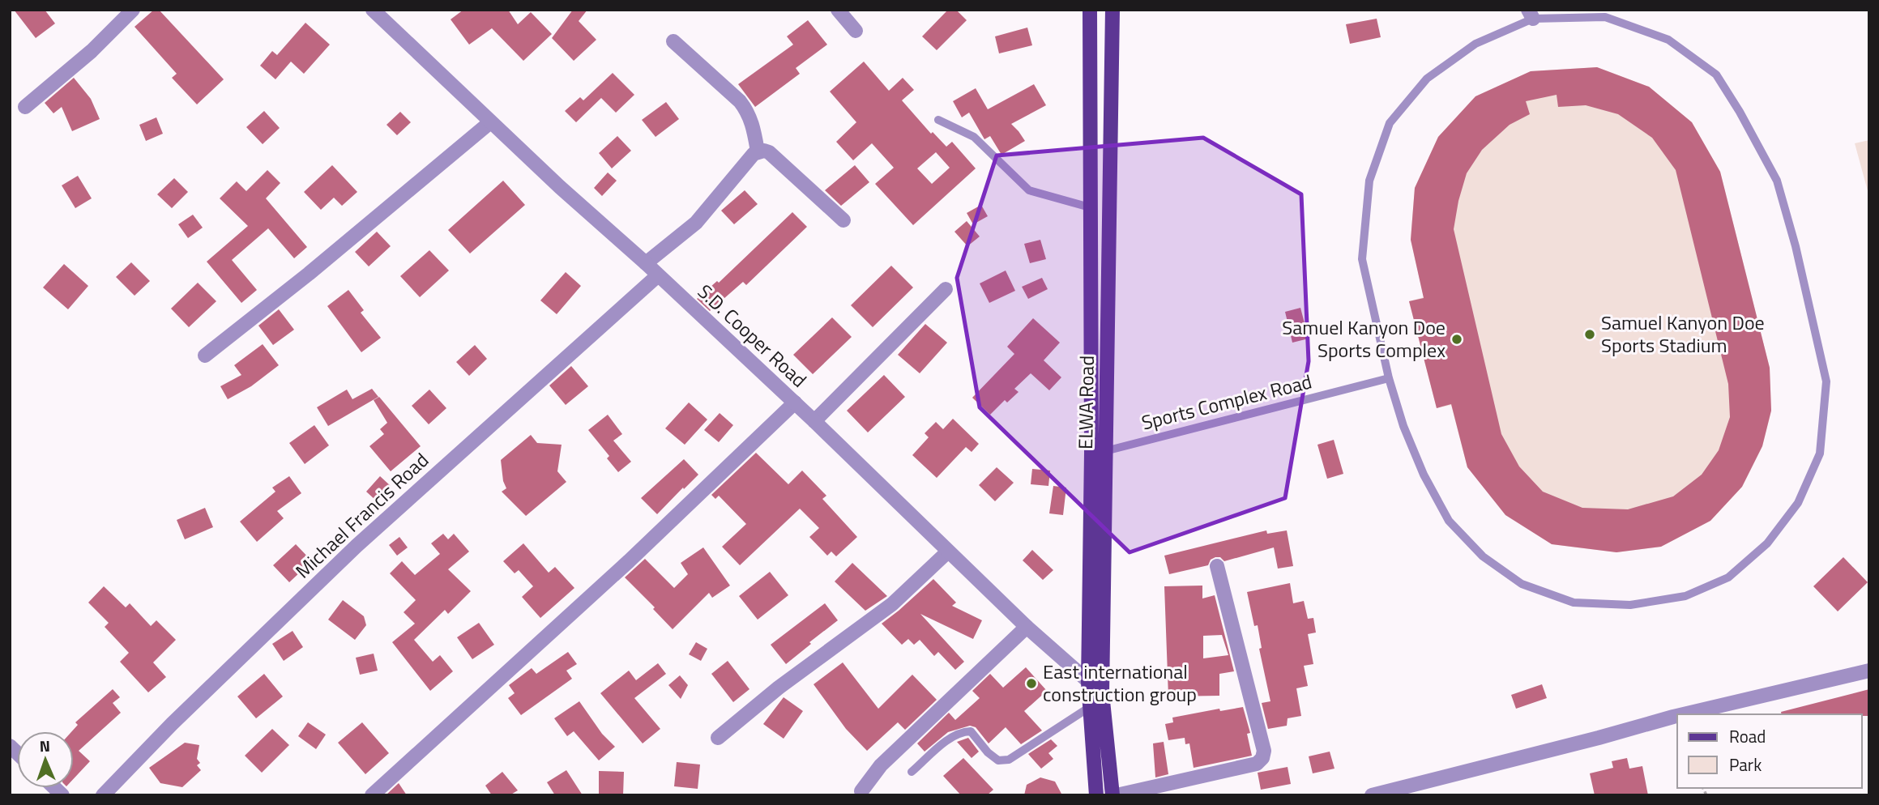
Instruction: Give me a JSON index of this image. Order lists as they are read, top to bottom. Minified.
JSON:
{"streets":{"main road":["ELWA Road"],"street":["S.D. Cooper Road","Michael Francis Road"],"lane":["Sports Complex Road"]},"crossings":[["S.D. Cooper Road","ELWA Road"],["S.D. Cooper Road","Michael Francis Road"],["ELWA Road","Sports Complex Road"]],"places":["Samuel Kanyon Doe Sports Stadium","Samuel Kanyon Doe Sports Complex","East international construction group"],"legend":["Road","Park"],"north":"top"}
